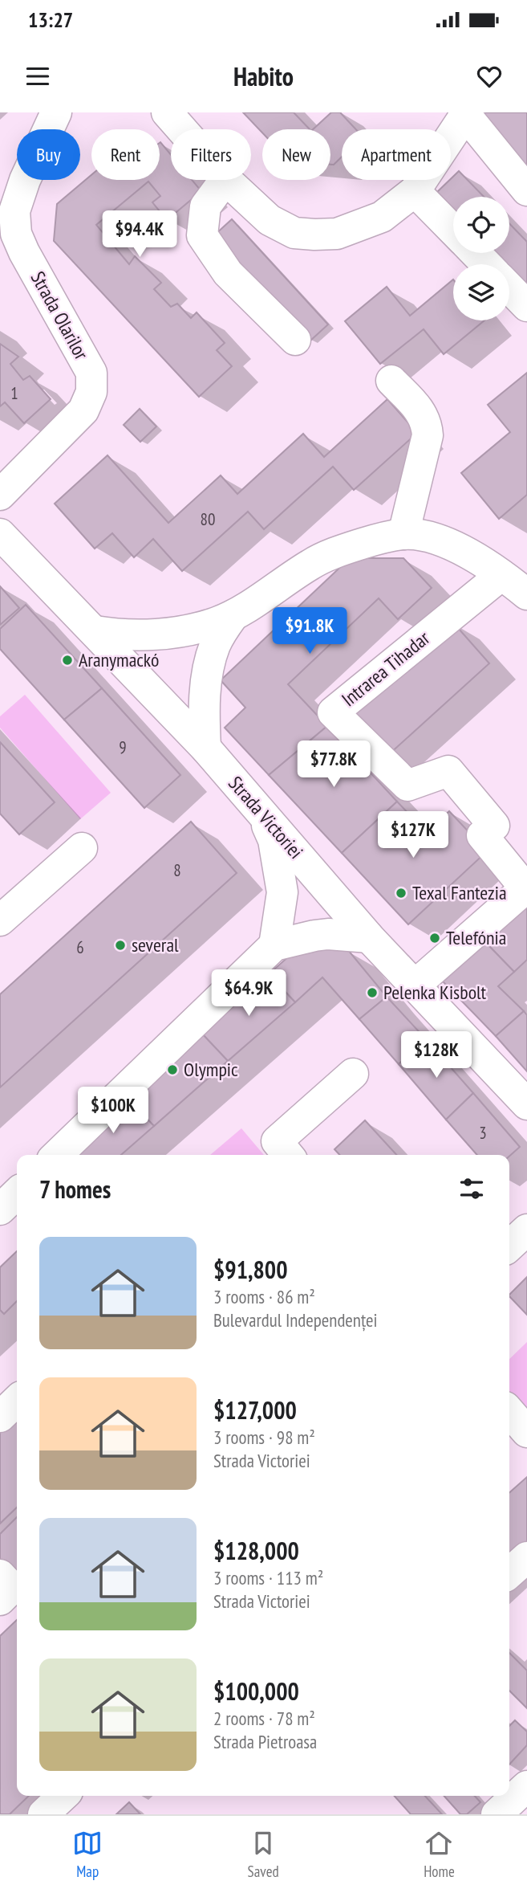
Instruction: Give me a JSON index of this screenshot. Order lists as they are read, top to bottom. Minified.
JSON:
{"streets":{"street":["Strada Olarilor","Intrarea Tihadar","Strada Victoriei"]},"crossings":[["Intrarea Tihadar","Strada Victoriei"]],"places":["Aranymackó","Texal Fantezia","Telefónia","several","Pelenka Kisbolt","Olympic"],"house_numbers":["1","80","9","8","6","3"],"page":{"status":"13:27","header":"Habito","chip":["Buy","Rent","Filters","New","Apartment"],"price":["$94.4K","$91.8K","$77.8K","$127K","$64.9K","$128K","$100K"],"heading":"7 homes","list":[{"name":"$91,800","note":"3 rooms · 86 m² · Bulevardul Independenței"},{"name":"$127,000","note":"3 rooms · 98 m² · Strada Victoriei"},{"name":"$128,000","note":"3 rooms · 113 m² · Strada Victoriei"},{"name":"$100,000","note":"2 rooms · 78 m² · Strada Pietroasa"}],"tabs":["Map","Saved","Home"]}}
